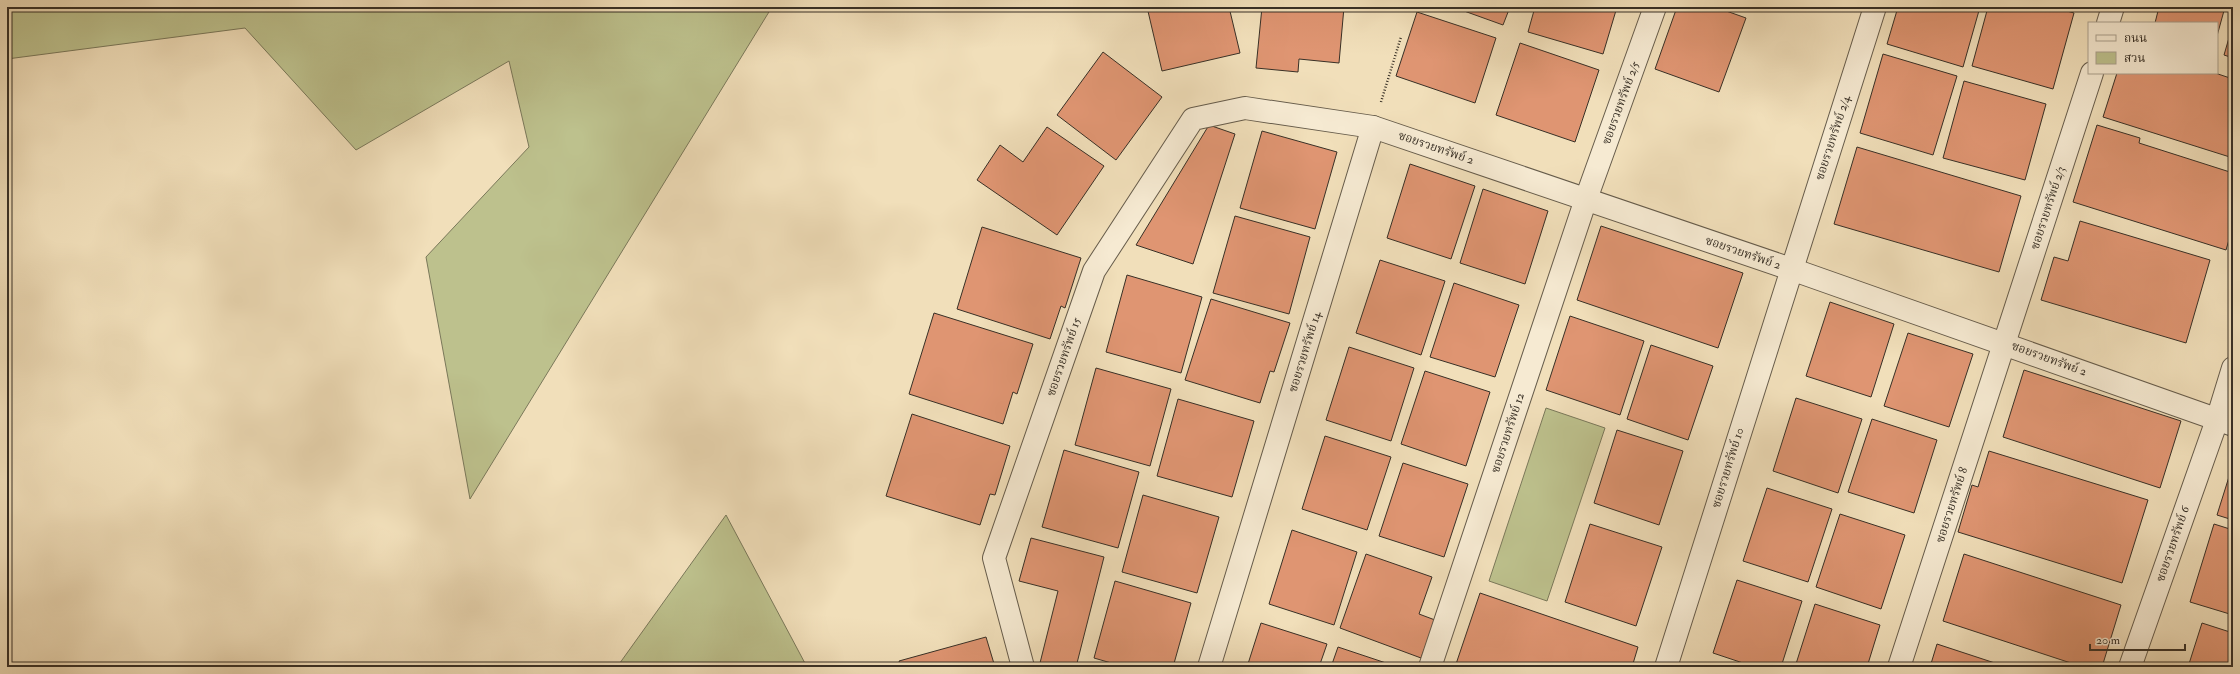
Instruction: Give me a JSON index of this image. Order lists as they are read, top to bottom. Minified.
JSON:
{"streets":{"street":["ซอยรวยทรัพย์ 2/5","ซอยรวยทรัพย์ 2/4","ซอยรวยทรัพย์ 2","ซอยรวยทรัพย์ 2/3","ซอยรวยทรัพย์ 14","ซอยรวยทรัพย์ 15","ซอยรวยทรัพย์ 12","ซอยรวยทรัพย์ 10","ซอยรวยทรัพย์ 8","ซอยรวยทรัพย์ 6"]},"crossings":[["ซอยรวยทรัพย์ 2/5","ซอยรวยทรัพย์ 2"],["ซอยรวยทรัพย์ 2/5","ซอยรวยทรัพย์ 12"],["ซอยรวยทรัพย์ 2/4","ซอยรวยทรัพย์ 2"],["ซอยรวยทรัพย์ 2/4","ซอยรวยทรัพย์ 10"],["ซอยรวยทรัพย์ 2","ซอยรวยทรัพย์ 2/3"],["ซอยรวยทรัพย์ 2","ซอยรวยทรัพย์ 14"],["ซอยรวยทรัพย์ 2","ซอยรวยทรัพย์ 15"],["ซอยรวยทรัพย์ 2","ซอยรวยทรัพย์ 12"],["ซอยรวยทรัพย์ 2","ซอยรวยทรัพย์ 10"],["ซอยรวยทรัพย์ 2","ซอยรวยทรัพย์ 8"],["ซอยรวยทรัพย์ 2","ซอยรวยทรัพย์ 6"],["ซอยรวยทรัพย์ 2/3","ซอยรวยทรัพย์ 8"]],"legend":["ถนน","สวน"],"scale_bar":"20 m"}
